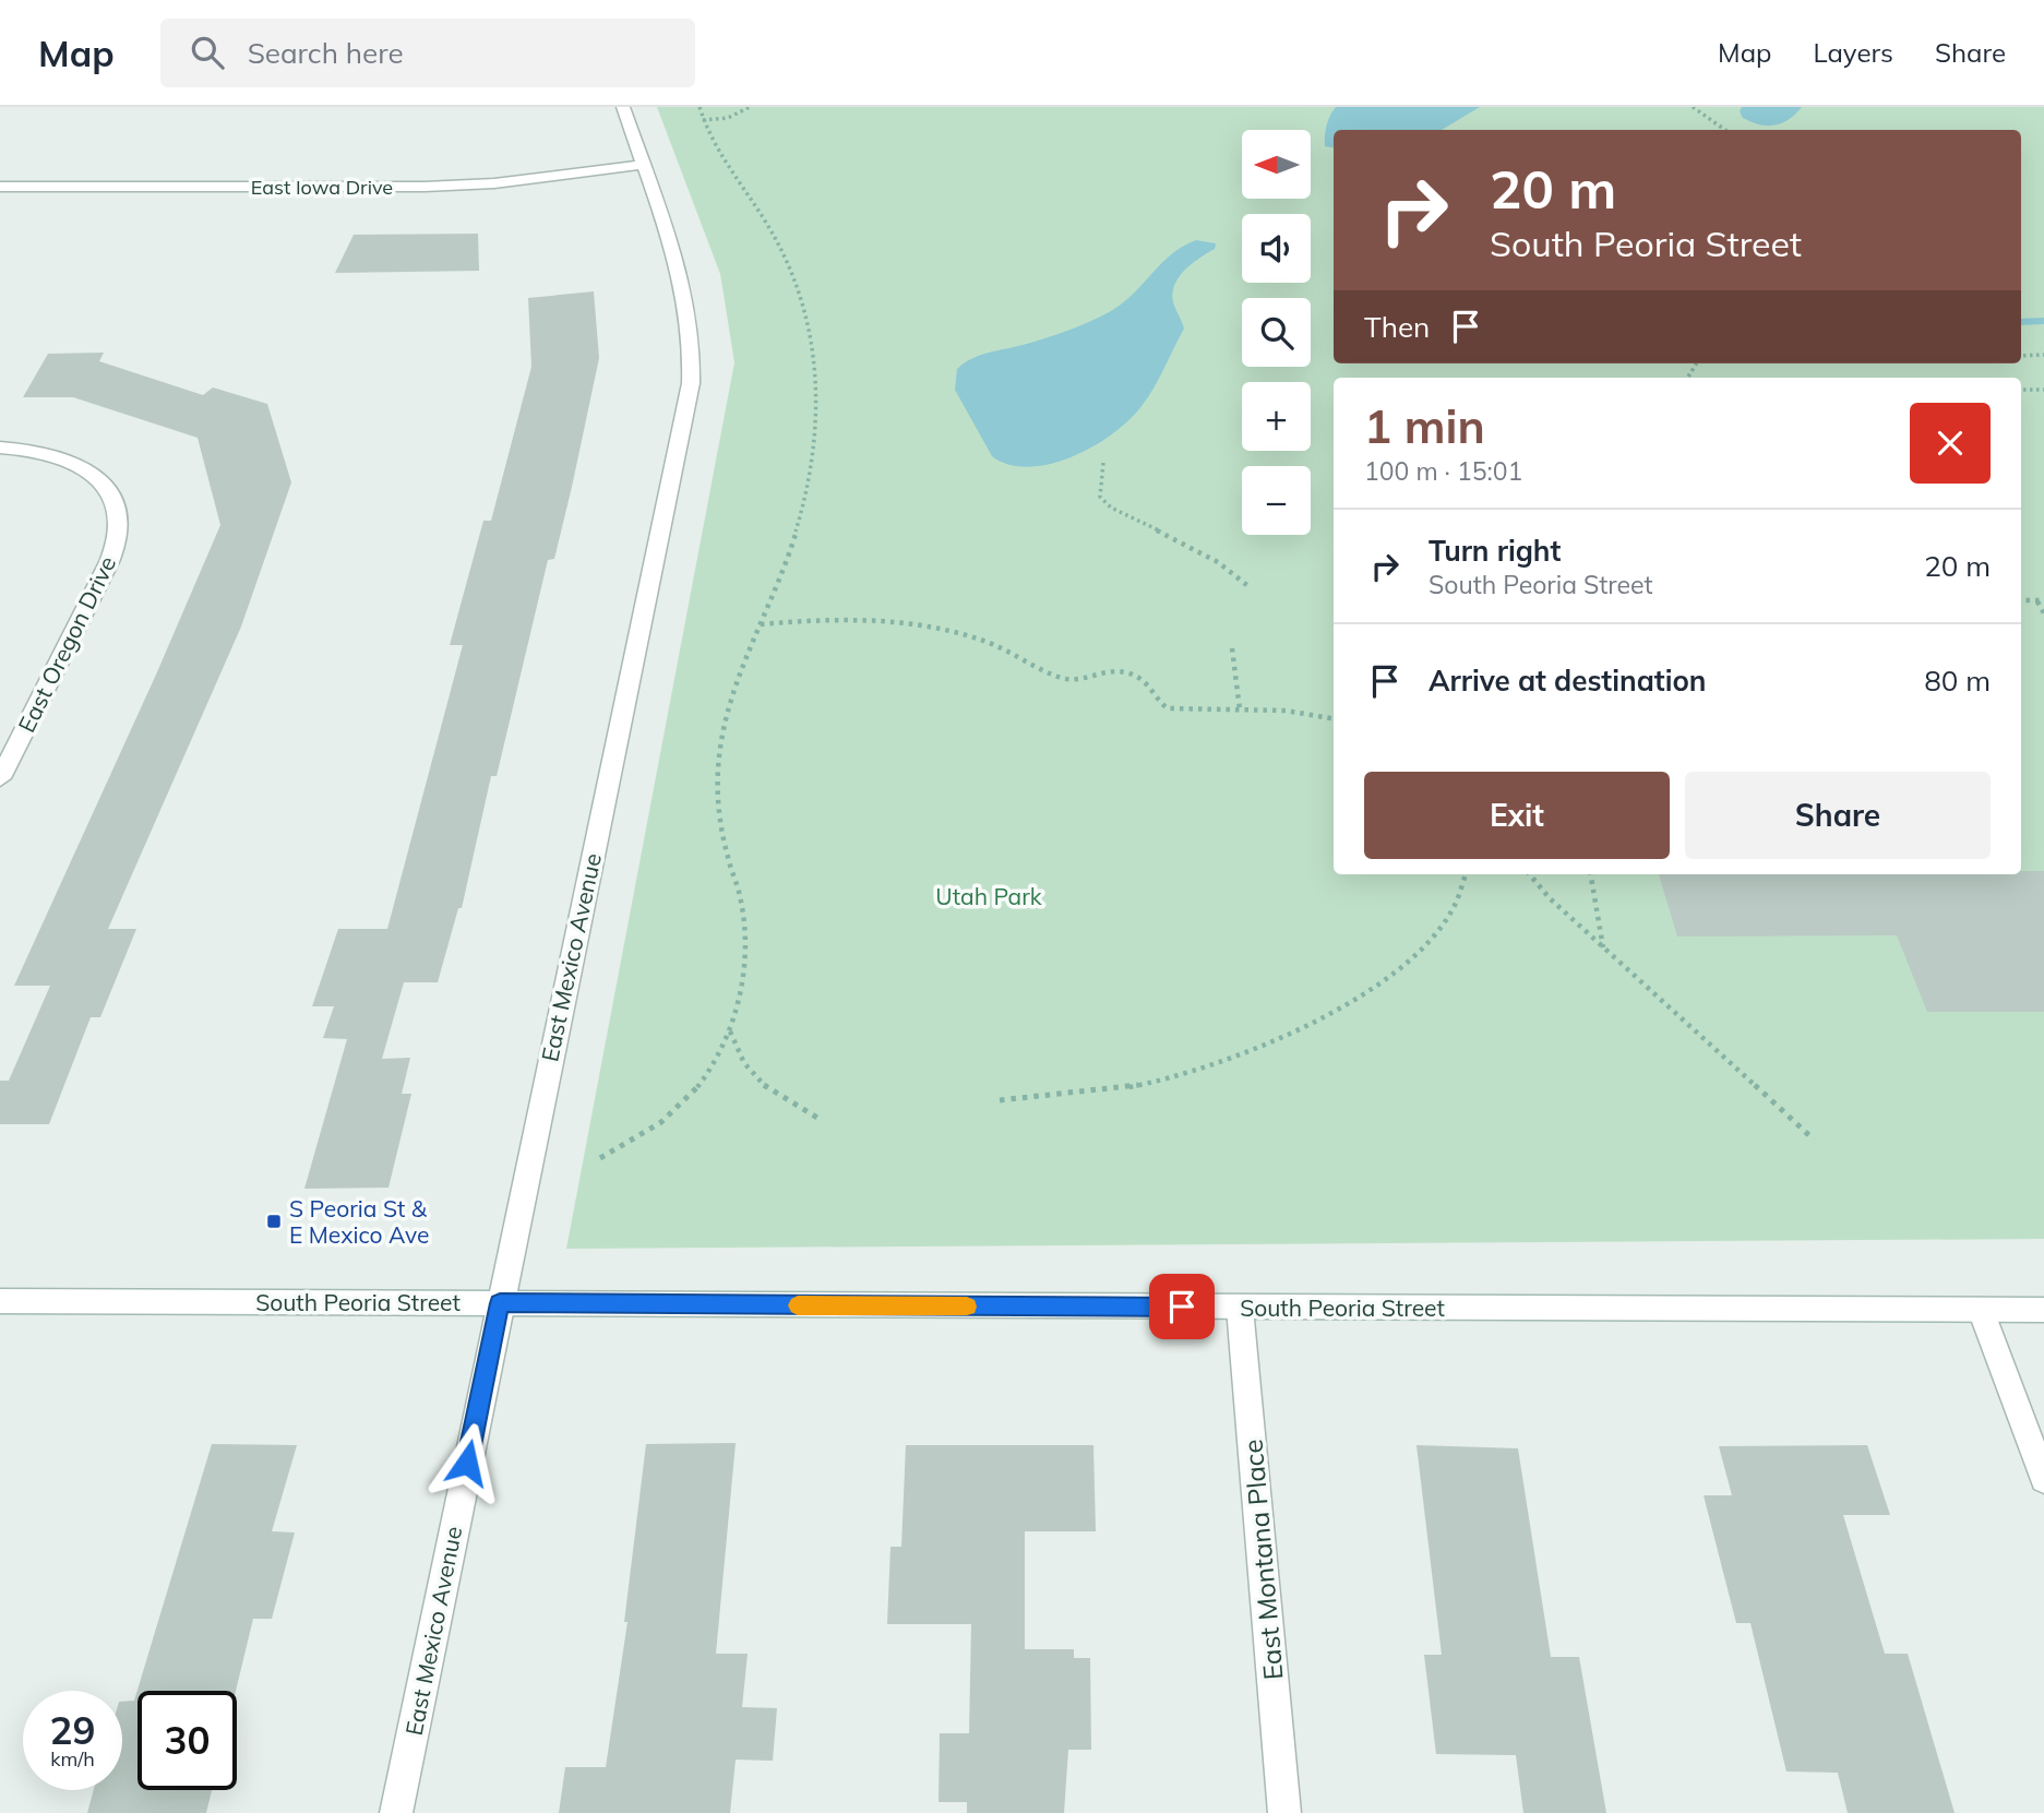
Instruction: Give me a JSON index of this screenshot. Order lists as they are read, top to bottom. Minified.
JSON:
{"streets":{"street":["East Iowa Drive","East Oregon Drive","East Mexico Avenue","South Peoria Street","East Montana Place"]},"crossings":[["East Iowa Drive","East Mexico Avenue"],["East Mexico Avenue","South Peoria Street"],["South Peoria Street","East Montana Place"]],"parks":["Utah Park"],"places":{"transit":["S Peoria St & E Mexico Ave"]},"north":"left","page":{"header":"Map","search":"Search here","nav":["Map","Layers","Share"],"map_buttons":["+","−"],"turn":["20 m","South Peoria Street"],"then":"Then","heading":["1 min","100 m · 15:01"],"list":[{"name":"Turn right","note":"South Peoria Street","value":"20 m"},{"name":"Arrive at destination","value":"80 m"}],"buttons":["Exit","Share"],"speed":"29 km/h","limit":"30"}}
